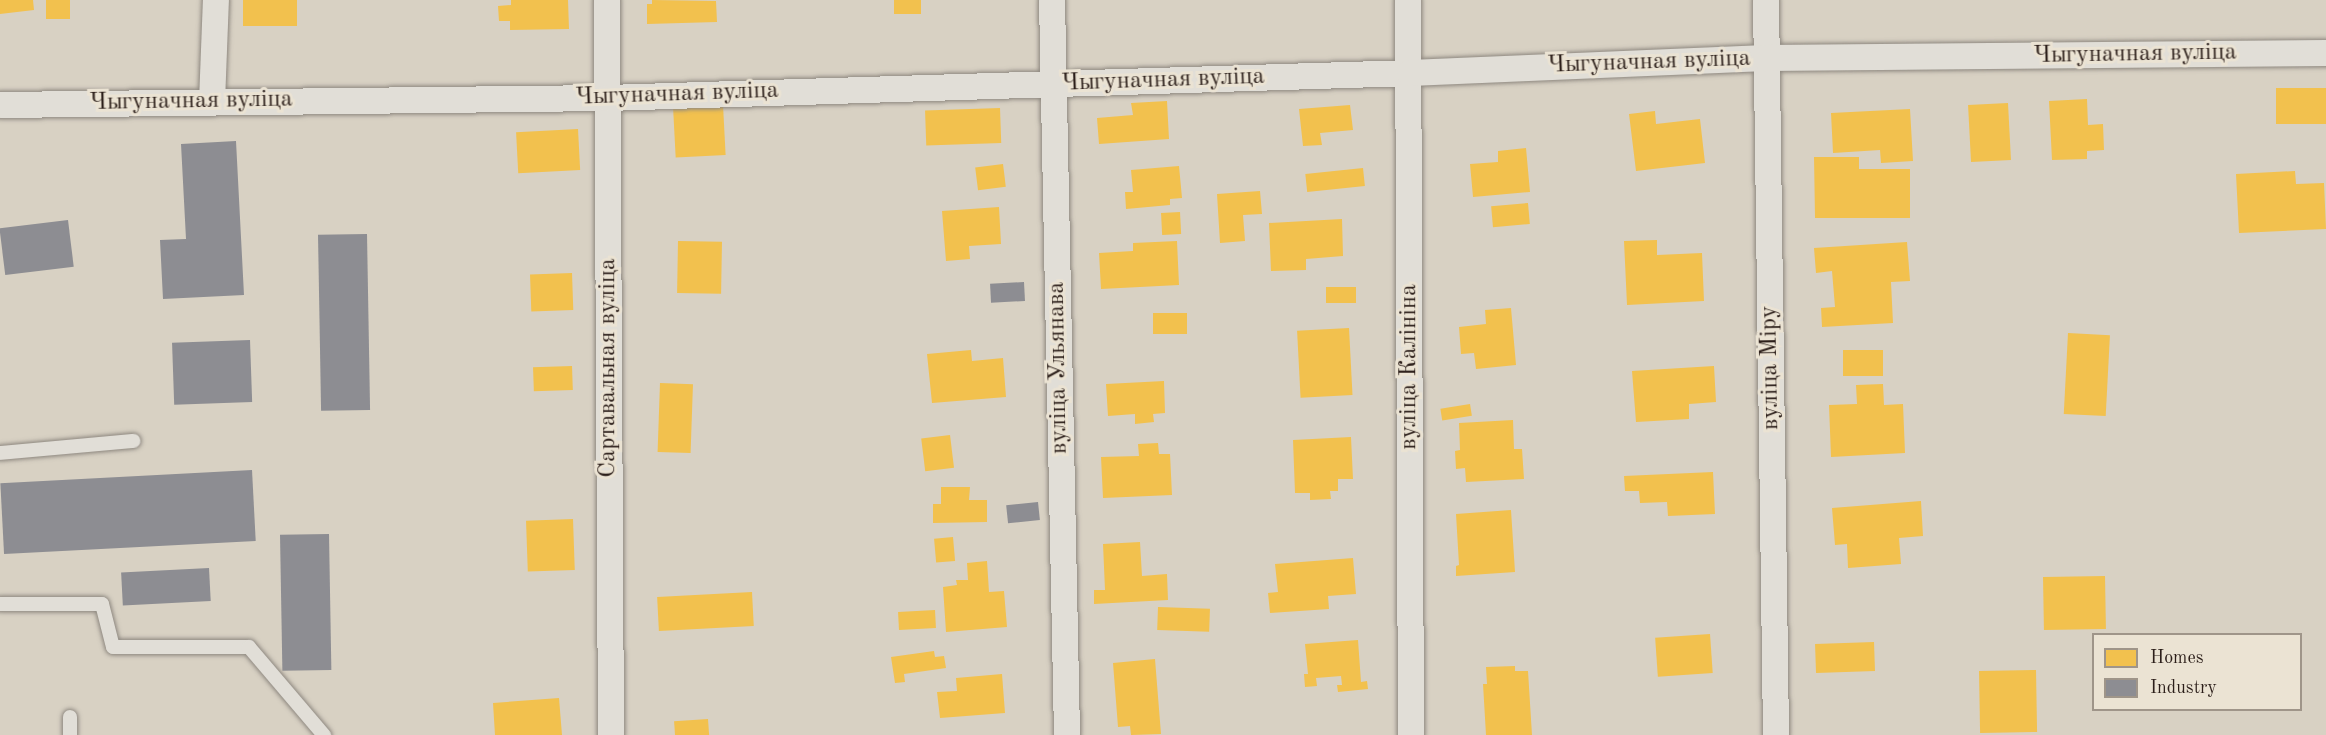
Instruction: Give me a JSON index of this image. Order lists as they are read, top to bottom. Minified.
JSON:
{"streets":{"street":["Чыгуначная вуліца","вуліца Калініна","Сартавальная вуліца","вуліца Ульянава","вуліца Міру"]},"crossings":[["Чыгуначная вуліца","вуліца Калініна"],["Чыгуначная вуліца","Сартавальная вуліца"],["Чыгуначная вуліца","вуліца Ульянава"],["Чыгуначная вуліца","вуліца Міру"]],"legend":["Homes","Industry"]}
